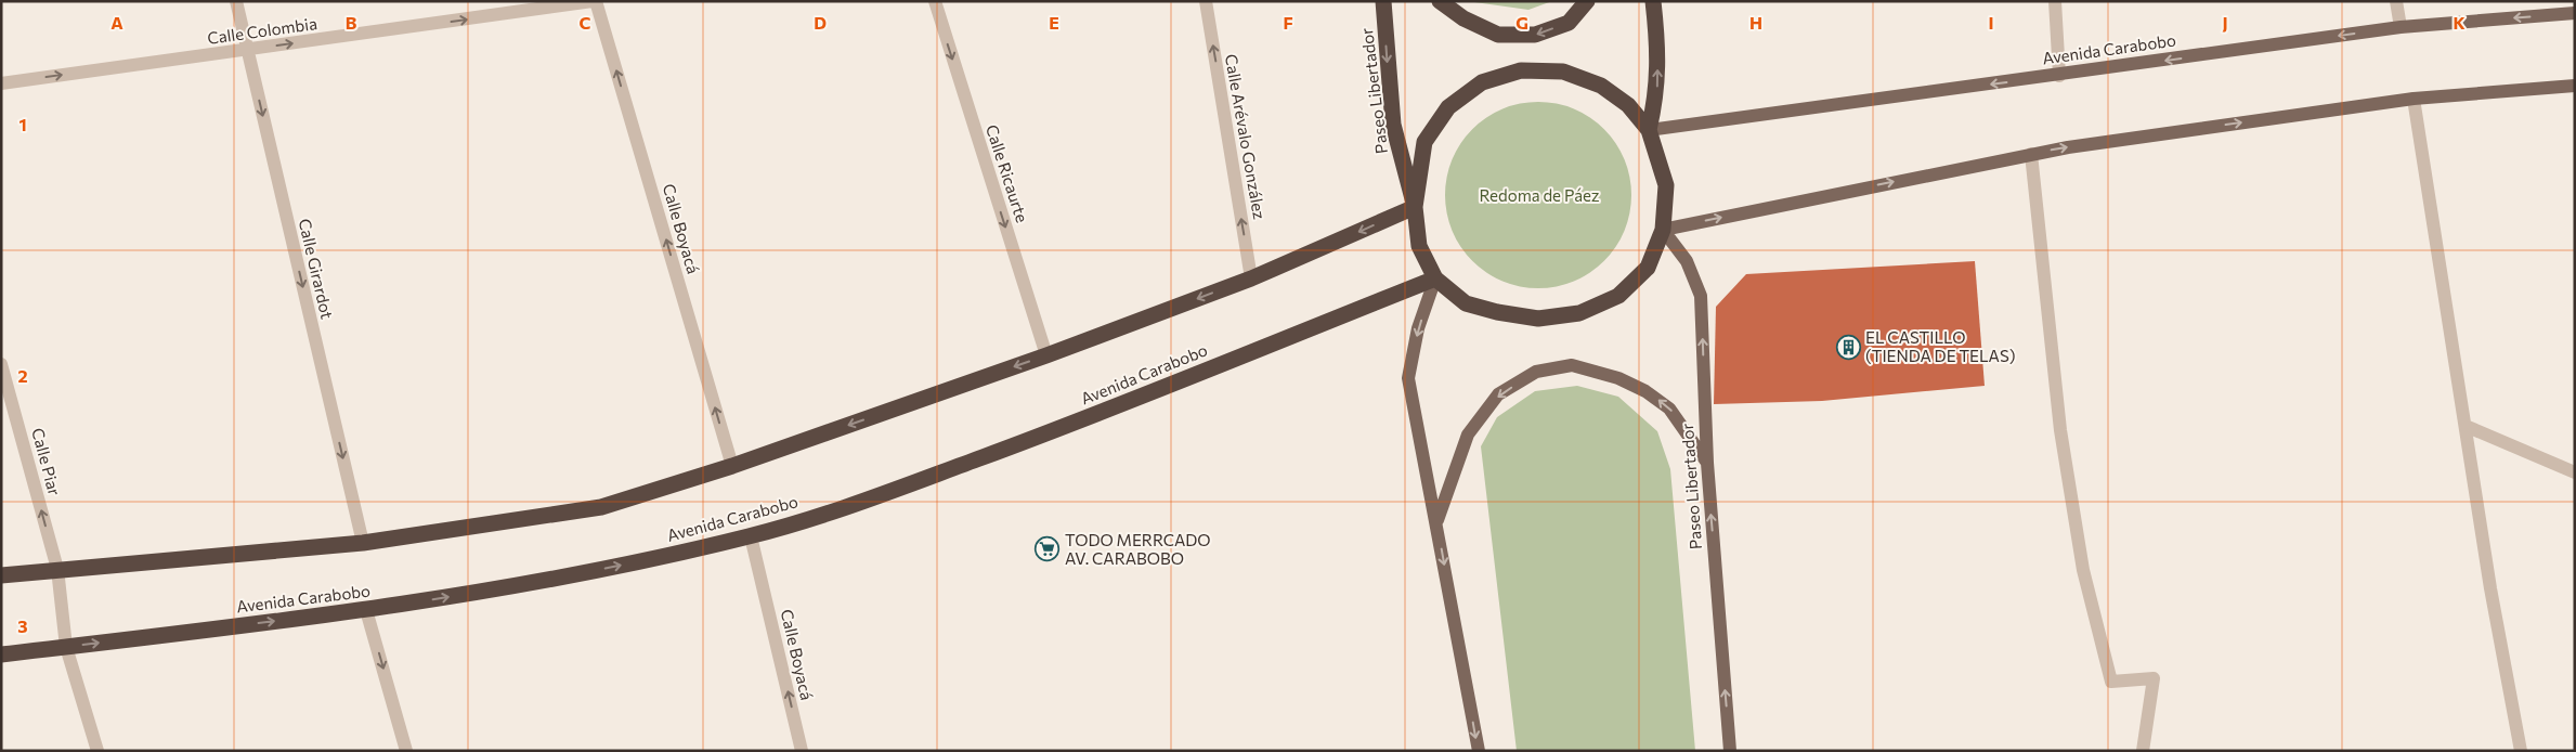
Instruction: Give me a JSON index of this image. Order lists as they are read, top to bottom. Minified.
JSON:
{"streets":{"highway":["Avenida Carabobo","Paseo Libertador"],"street":["Calle Colombia","Calle Arévalo González","Calle Ricaurte","Calle Boyacá","Calle Girardot","Calle Piar"]},"crossings":[["Calle Colombia","Calle Boyacá"],["Calle Colombia","Calle Girardot"],["Avenida Carabobo","Calle Boyacá"],["Avenida Carabobo","Calle Piar"]],"one_way":["Calle Colombia","Calle Arévalo González","Calle Ricaurte","Calle Boyacá","Calle Girardot","Calle Piar"],"parks":["Redoma de Páez"],"places":{"building":["EL CASTILLO (TIENDA DE TELAS)"],"supermarket":["TODO MERRCADO AV. CARABOBO"]},"grid":{"columns":["A","B","C","D","E","F","G","H","I","J","K"],"rows":["1","2","3"]}}
